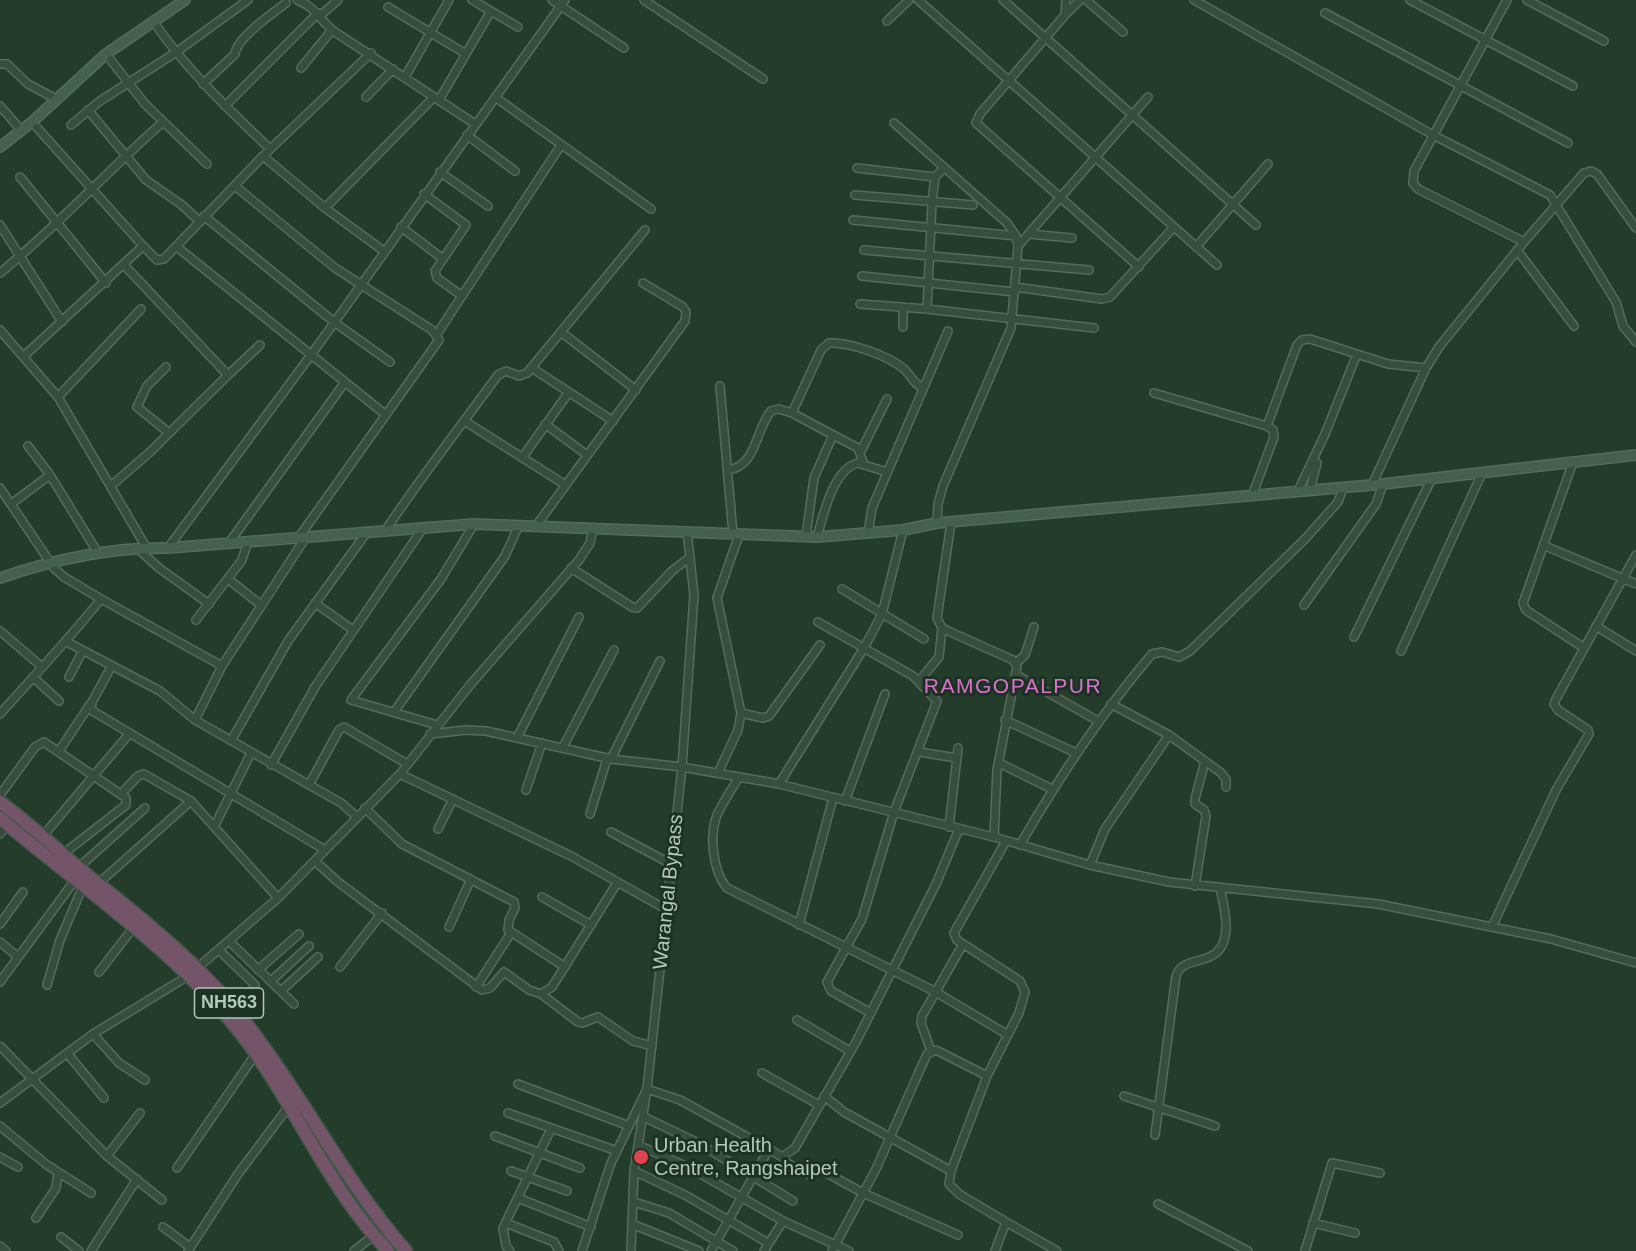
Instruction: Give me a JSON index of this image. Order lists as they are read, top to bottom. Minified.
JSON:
{"streets":{"highway":["NH563"],"street":["Warangal Bypass"]},"districts":["RAMGOPALPUR"],"places":["Urban Health Centre, Rangshaipet"]}
